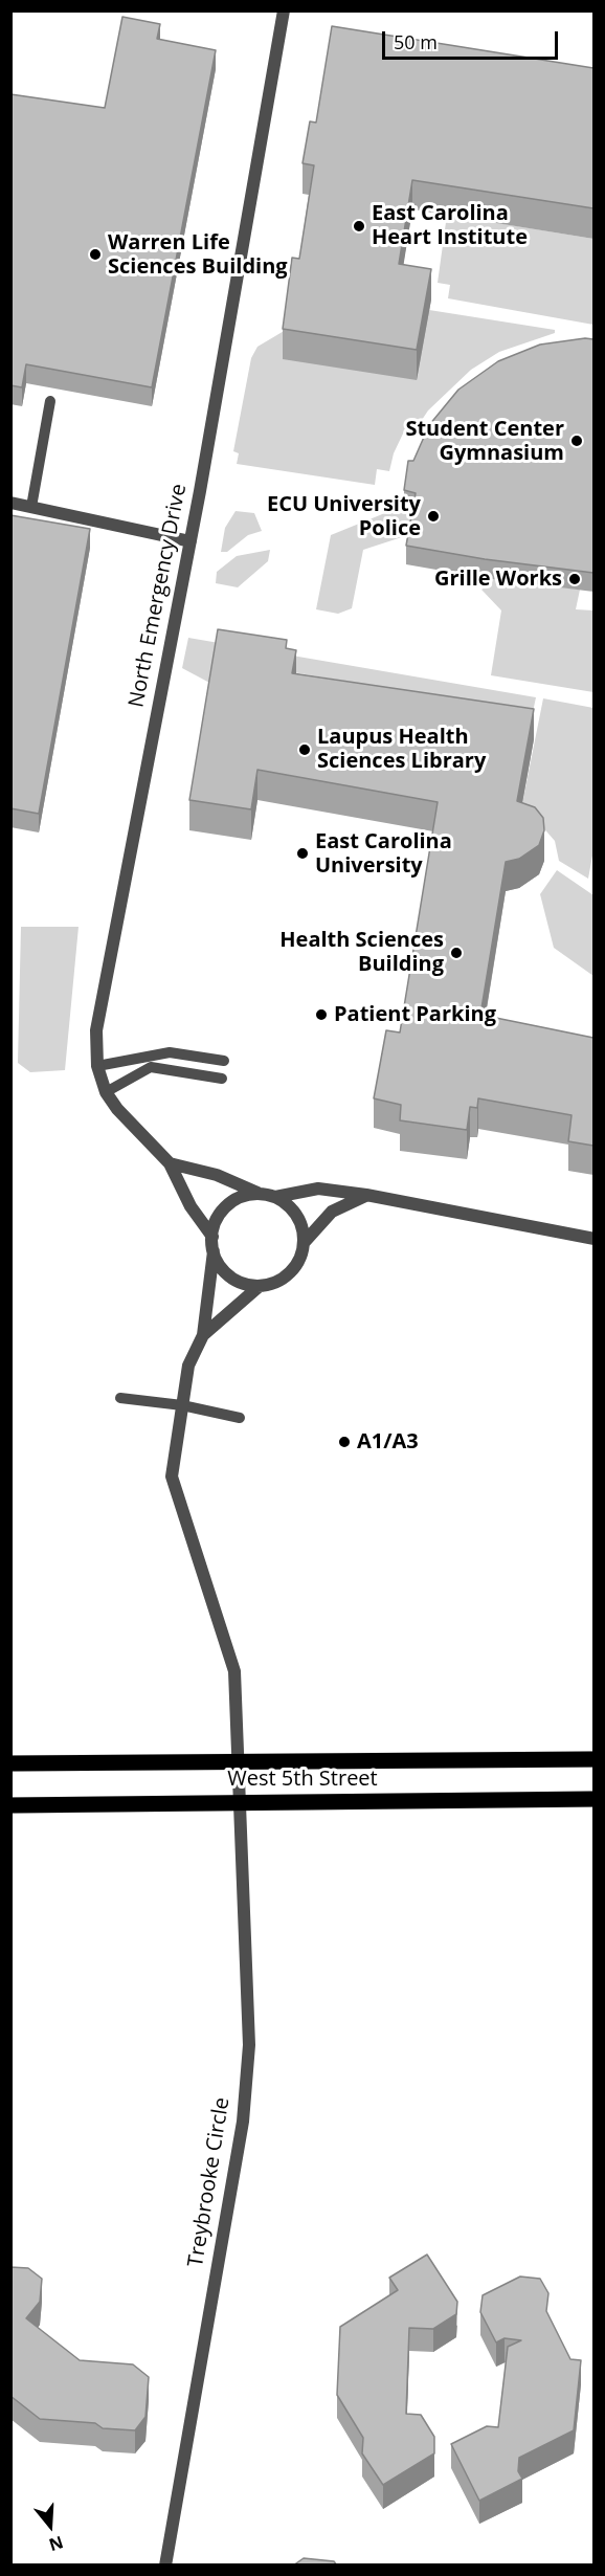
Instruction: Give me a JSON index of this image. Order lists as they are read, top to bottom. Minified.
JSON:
{"streets":{"main road":["West 5th Street"],"street":["North Emergency Drive","Treybrooke Circle"]},"crossings":[["West 5th Street","Treybrooke Circle"]],"places":["East Carolina Heart Institute","Warren Life Sciences Building","Student Center Gymnasium","ECU University Police","Grille Works","Laupus Health Sciences Library","East Carolina University","Health Sciences Building","Patient Parking","A1/A3"],"scale_bar":"50 m","north":"bottom"}
